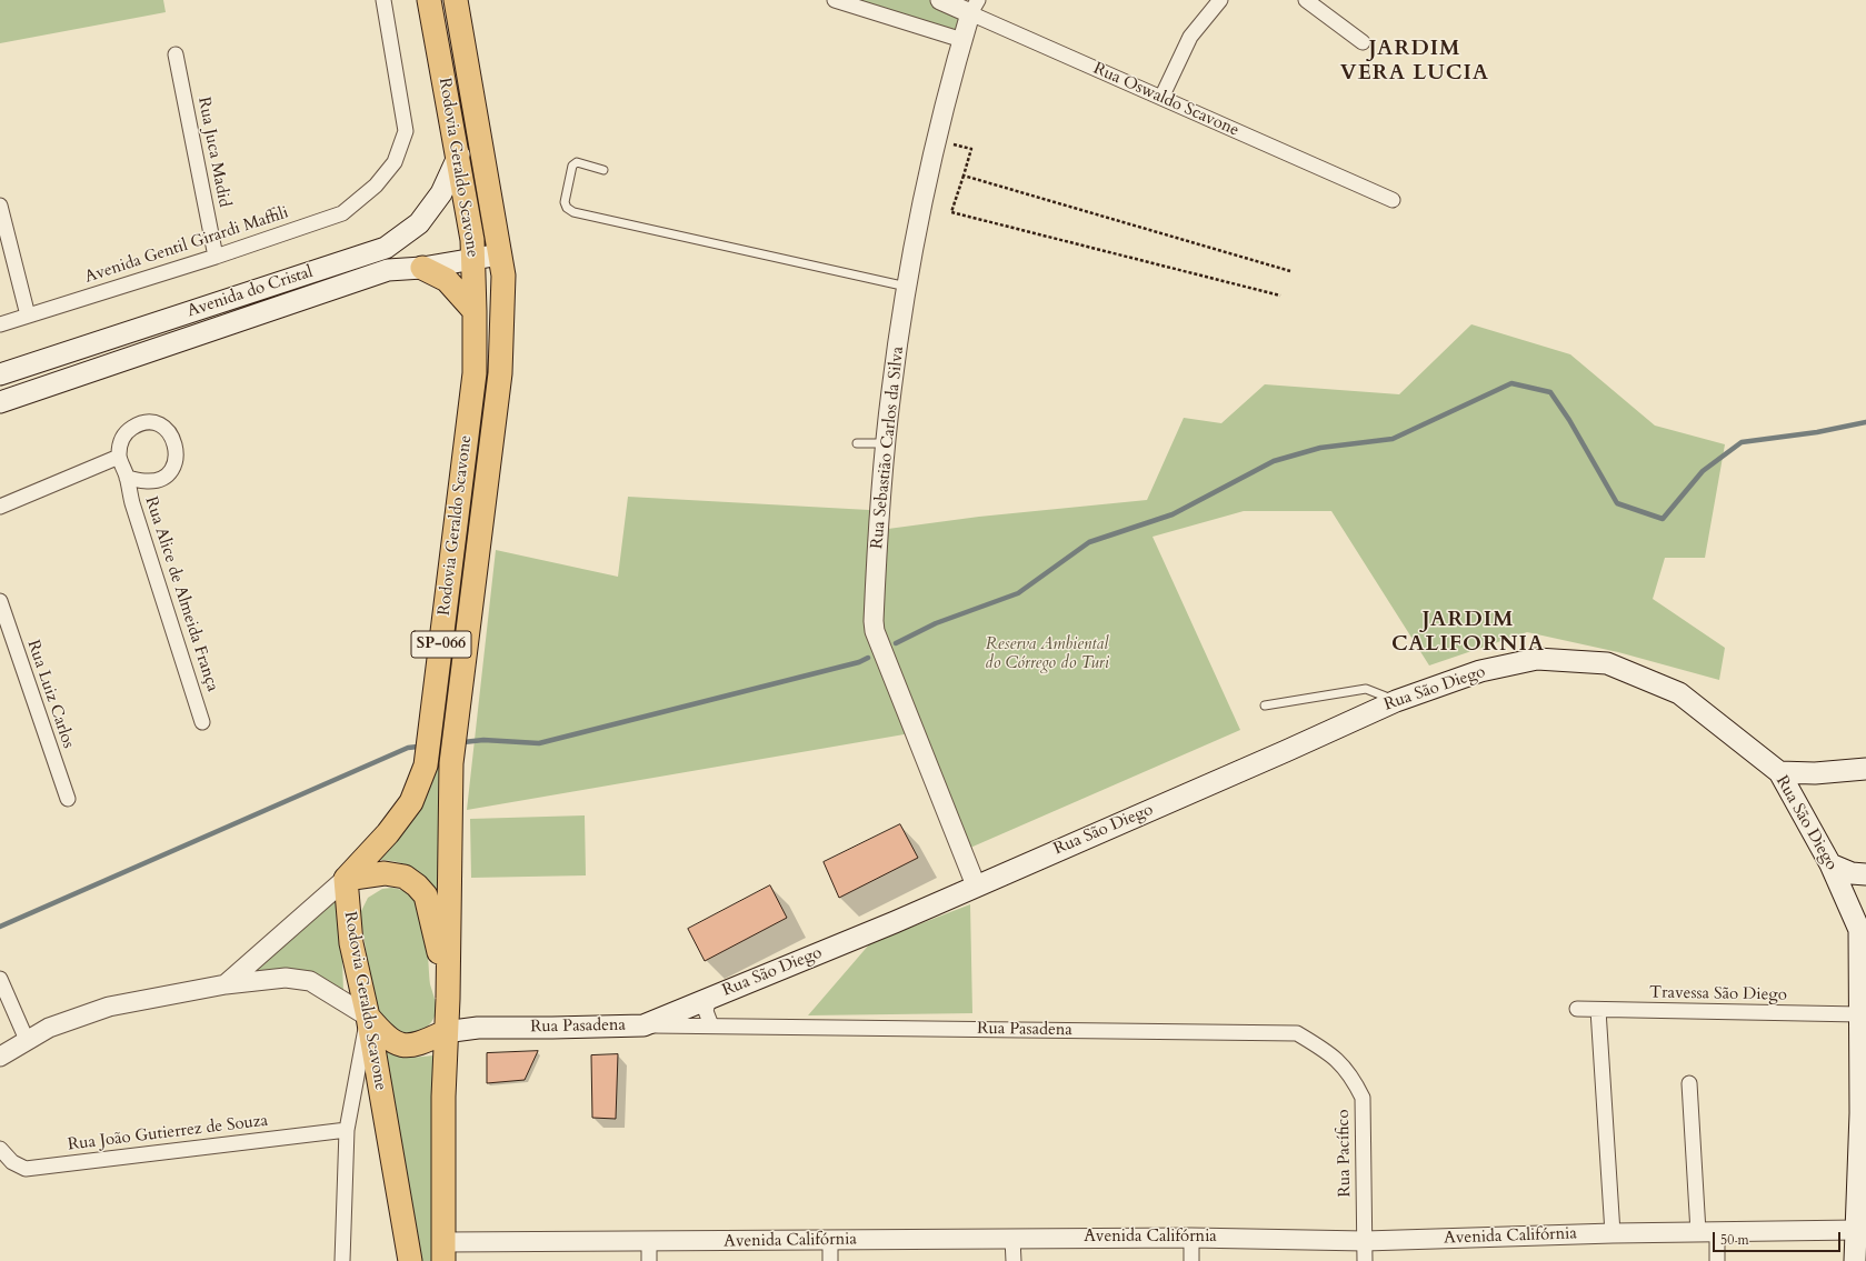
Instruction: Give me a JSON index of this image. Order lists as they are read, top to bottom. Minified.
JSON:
{"streets":{"main road":["Rodovia Geraldo Scavone","Avenida do Cristal","SP-066","Rua São Diego","Rua Pasadena"],"street":["Rua Oswaldo Scavone","Rua Juca Madid","Avenida Gentil Girardi Maffili","Rua Sebastião Carlos da Silva","Rua Alice de Almeida França","Rua Luiz Carlos","Travessa São Diego","Rua João Gutierrez de Souza","Rua Pacífico","Avenida Califórnia"]},"crossings":[["Rua Oswaldo Scavone","Rua Sebastião Carlos da Silva"],["Rua Juca Madid","Avenida Gentil Girardi Maffili"],["Rodovia Geraldo Scavone","Avenida do Cristal"],["Rodovia Geraldo Scavone","Rua Pasadena"],["Rodovia Geraldo Scavone","Avenida Califórnia"],["Rua Sebastião Carlos da Silva","Rua São Diego"],["Rua São Diego","Travessa São Diego"],["Rua São Diego","Rua Pasadena"],["Rua São Diego","Avenida Califórnia"],["Rua Pasadena","Rua Pacífico"],["Rua Pacífico","Avenida Califórnia"]],"districts":["JARDIM VERA LUCIA","JARDIM CALIFORNIA"],"parks":["Reserva Ambiental do Córrego do Turi"],"scale_bar":"50 m"}
